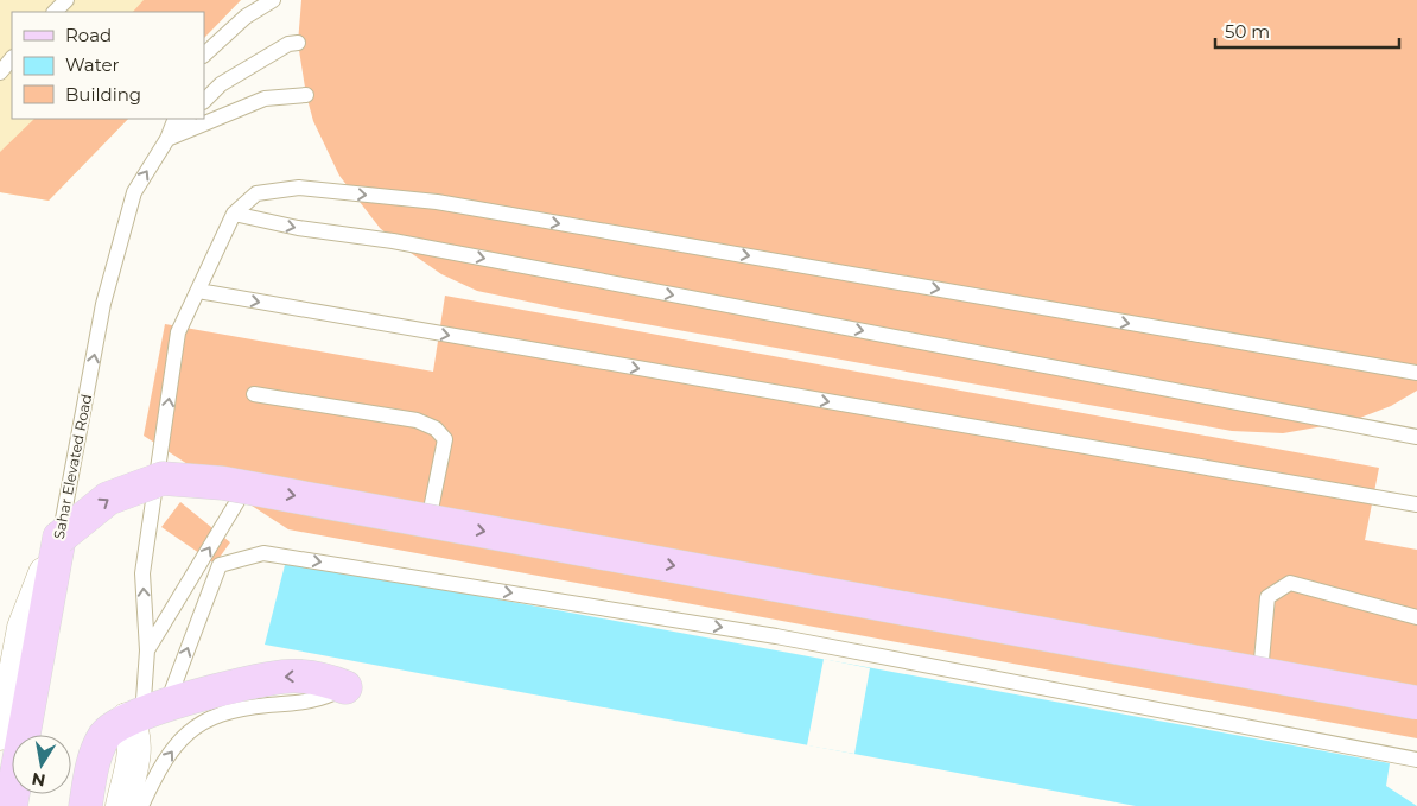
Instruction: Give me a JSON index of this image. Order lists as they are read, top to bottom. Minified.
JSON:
{"streets":{"main road":["Sahar Elevated Road"]},"legend":["Road","Water","Building"],"scale_bar":"50 m","north":"bottom"}
